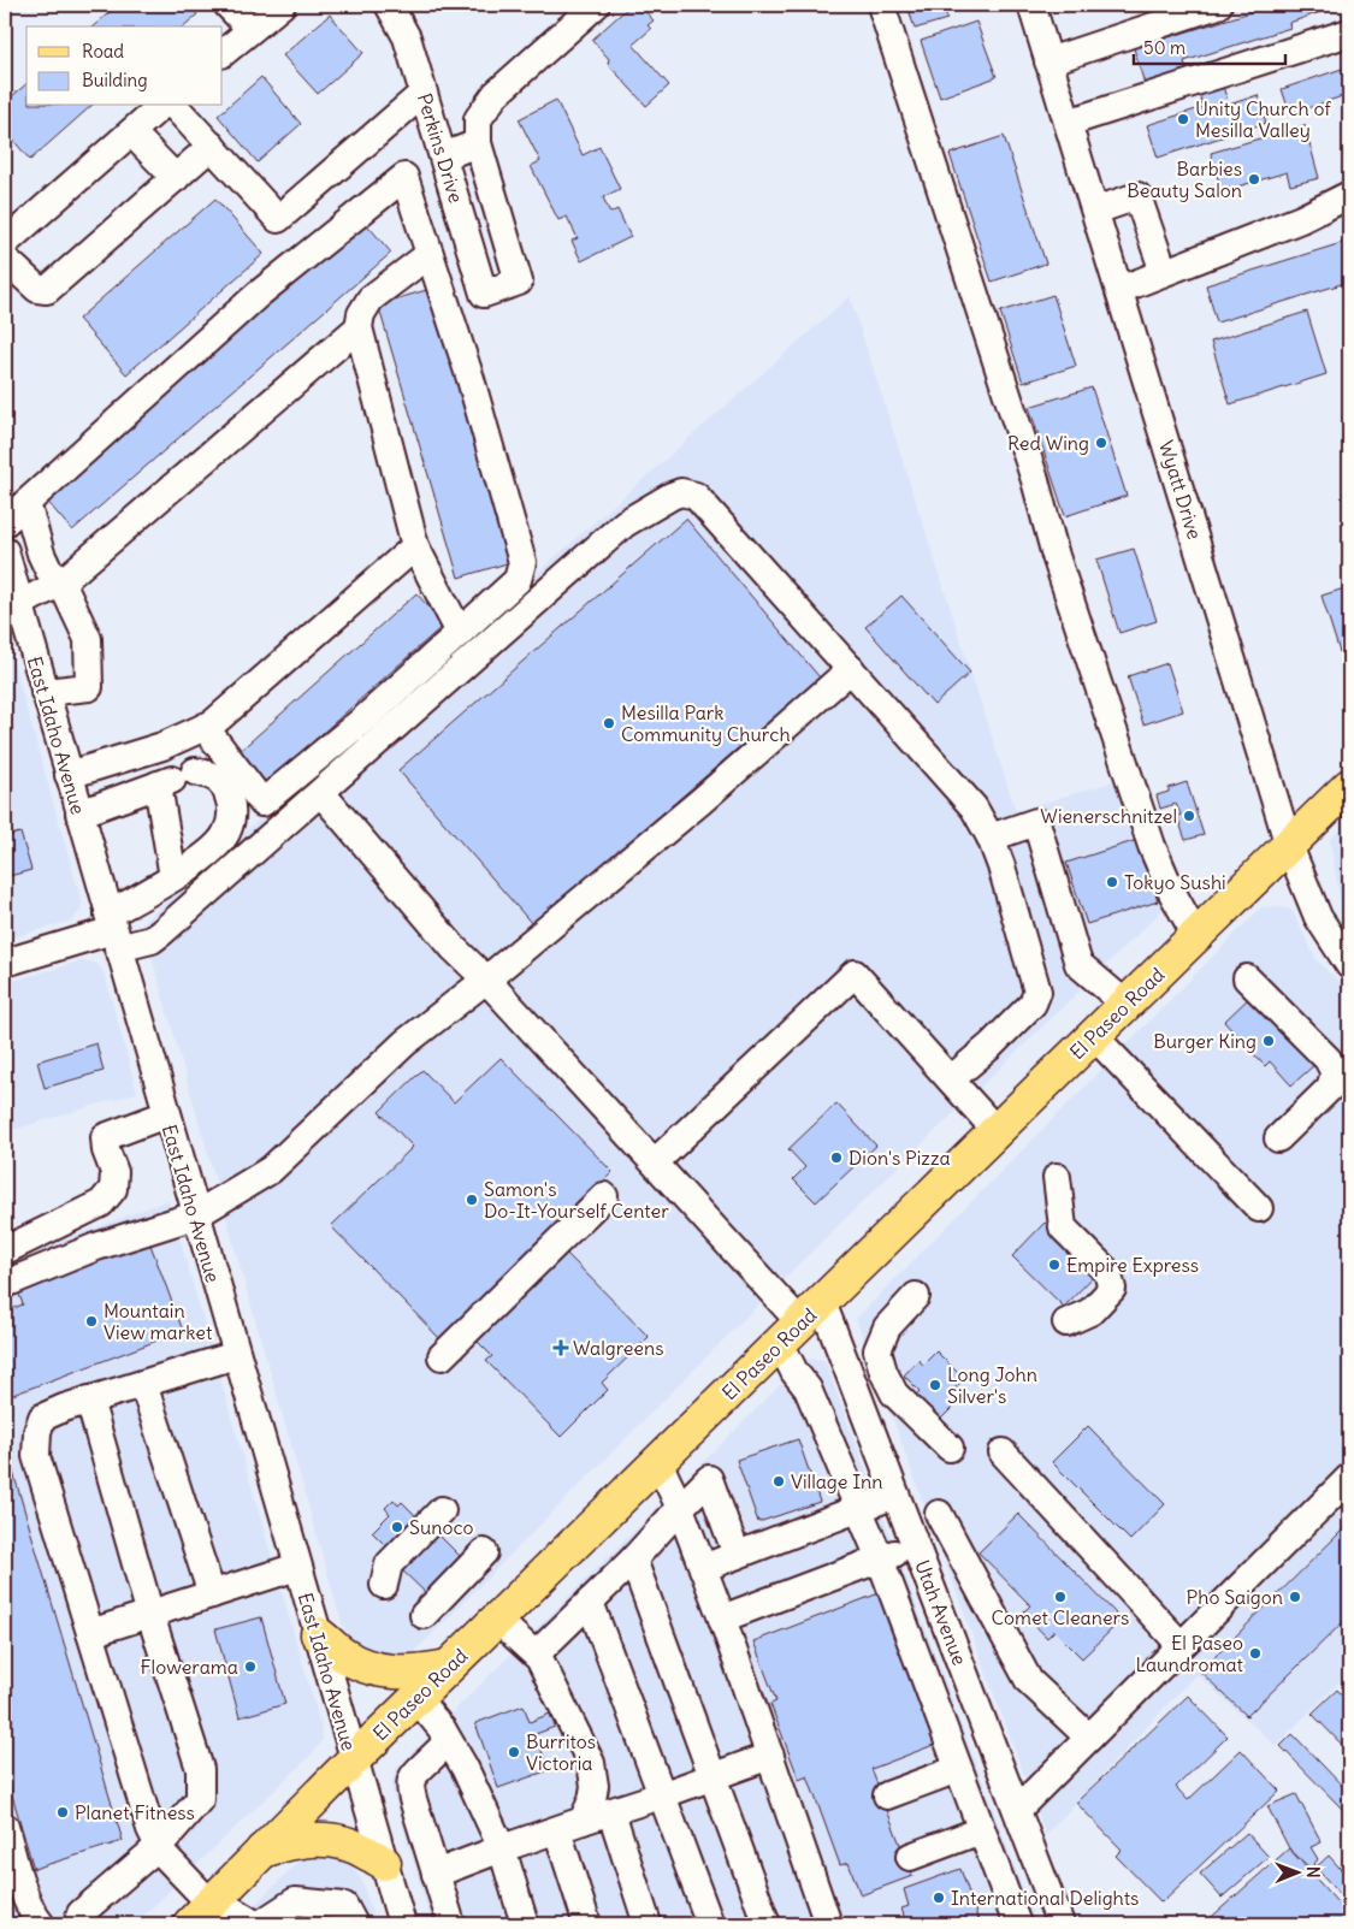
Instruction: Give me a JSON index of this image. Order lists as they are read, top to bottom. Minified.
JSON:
{"streets":{"main road":["El Paseo Road"],"street":["Perkins Drive","Wyatt Drive","East Idaho Avenue","Utah Avenue"]},"crossings":[["Wyatt Drive","El Paseo Road"],["East Idaho Avenue","El Paseo Road"],["El Paseo Road","Utah Avenue"]],"places":{"other":["Unity Church of Mesilla Valley","Barbies Beauty Salon","Red Wing","Mesilla Park Community Church","Wienerschnitzel","Tokyo Sushi","Burger King","Dion's Pizza","Samon's Do-It-Yourself Center","Empire Express","Mountain View market","Long John Silver's","Village Inn","Sunoco","Comet Cleaners","Pho Saigon","El Paseo Laundromat","Flowerama","Burritos Victoria","Planet Fitness","International Delights"],"health":["Walgreens"]},"legend":["Road","Building"],"scale_bar":"50 m","north":"right"}
